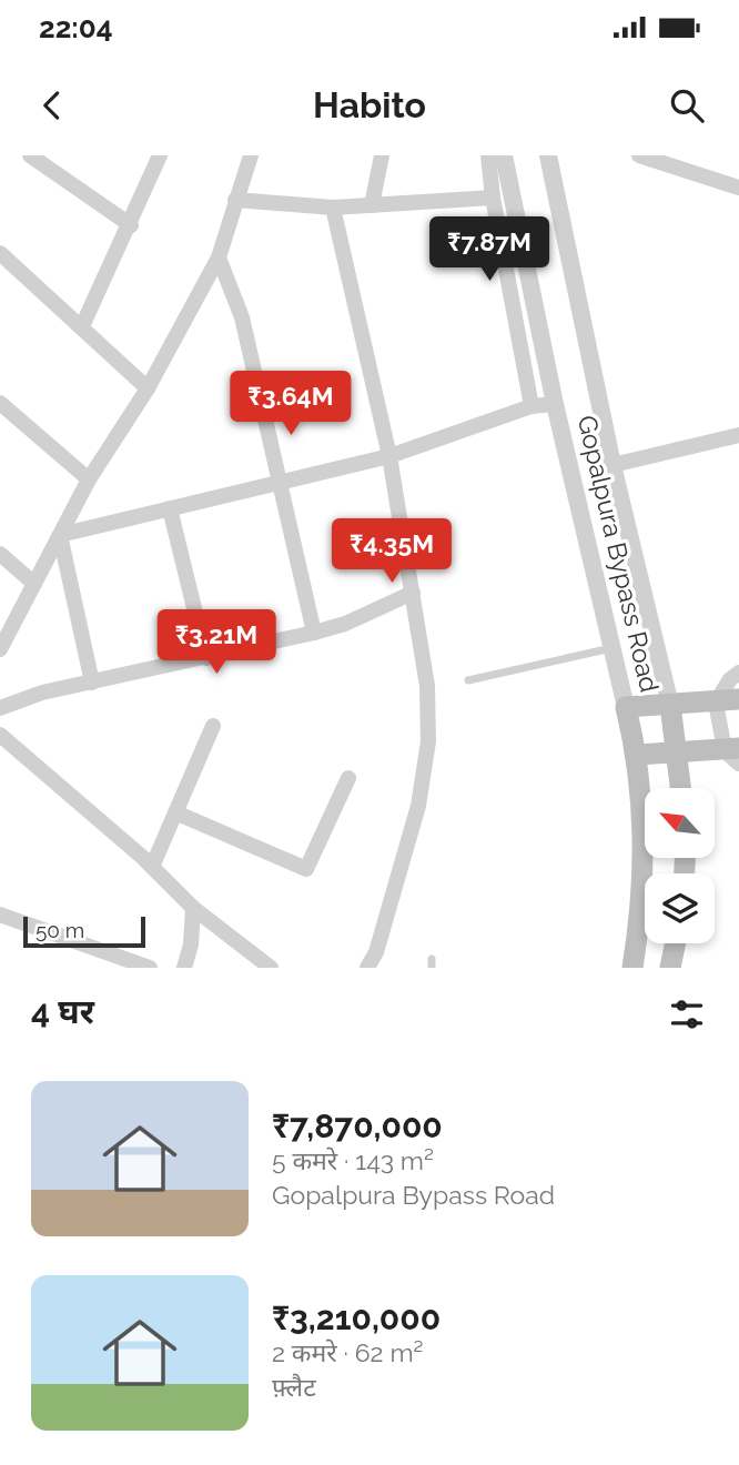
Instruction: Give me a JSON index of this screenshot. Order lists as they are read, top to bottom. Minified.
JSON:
{"streets":{"main road":["Gopalpura Bypass Road"]},"scale_bar":"50 m","north":"top left","page":{"status":"22:04","header":"Habito","price":["₹7.87M","₹3.64M","₹4.35M","₹3.21M"],"scale":"50 m","heading":"4 घर","list":[{"name":"₹7,870,000","note":"5 कमरे · 143 m² · Gopalpura Bypass Road"},{"name":"₹3,210,000","note":"2 कमरे · 62 m² · फ़्लैट"}]}}
